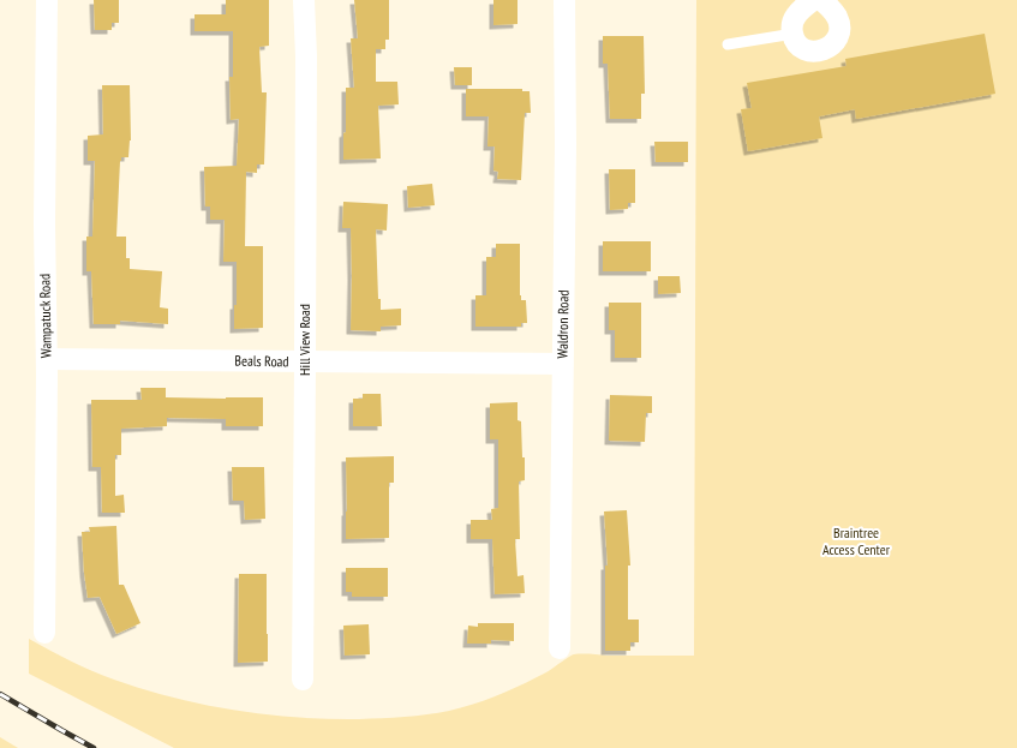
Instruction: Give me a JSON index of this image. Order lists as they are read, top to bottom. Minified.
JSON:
{"streets":{"street":["Wampatuck Road","Waldron Road","Hill View Road","Beals Road"]},"crossings":[["Wampatuck Road","Beals Road"],["Waldron Road","Beals Road"],["Hill View Road","Beals Road"]],"parks":["Braintree Access Center"]}
